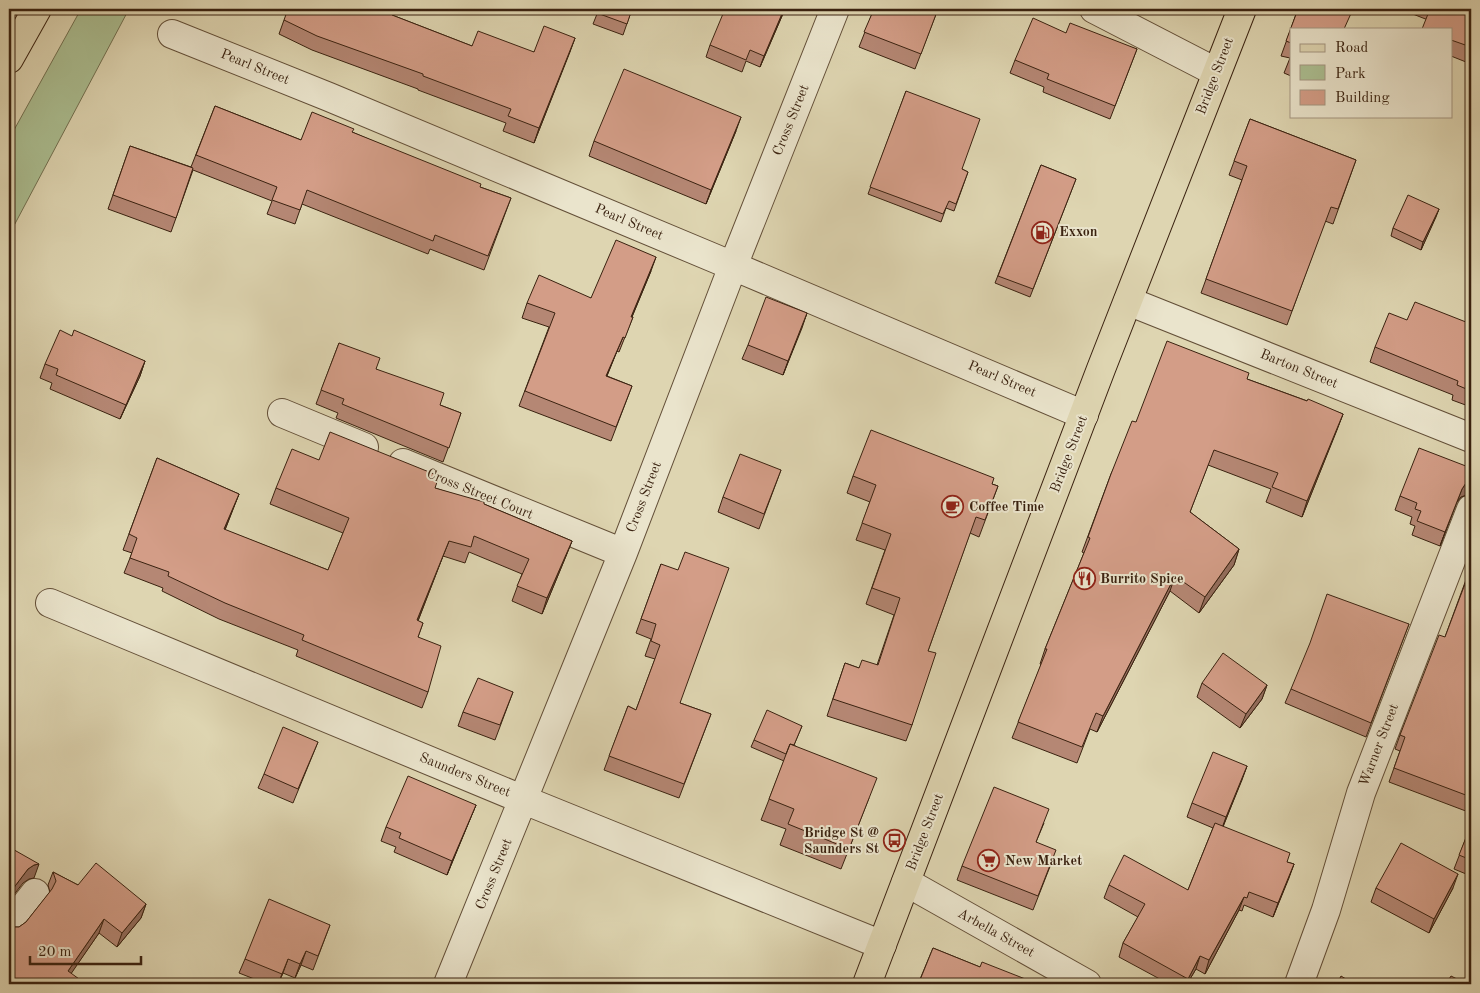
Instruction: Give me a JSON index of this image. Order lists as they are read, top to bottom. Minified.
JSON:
{"streets":{"main road":["Bridge Street"],"street":["Pearl Street","Cross Street","Barton Street","Cross Street Court","Warner Street","Saunders Street","Arbella Street"]},"crossings":[["Pearl Street","Bridge Street"],["Pearl Street","Cross Street"],["Bridge Street","Barton Street"],["Bridge Street","Saunders Street"],["Bridge Street","Arbella Street"],["Cross Street","Cross Street Court"],["Cross Street","Saunders Street"]],"places":{"fuel station":["Exxon"],"cafe":["Coffee Time"],"restaurant":["Burrito Spice"],"bus stop":["Bridge St @ Saunders St"],"supermarket":["New Market"]},"legend":["Road","Park","Building"],"scale_bar":"20 m"}
